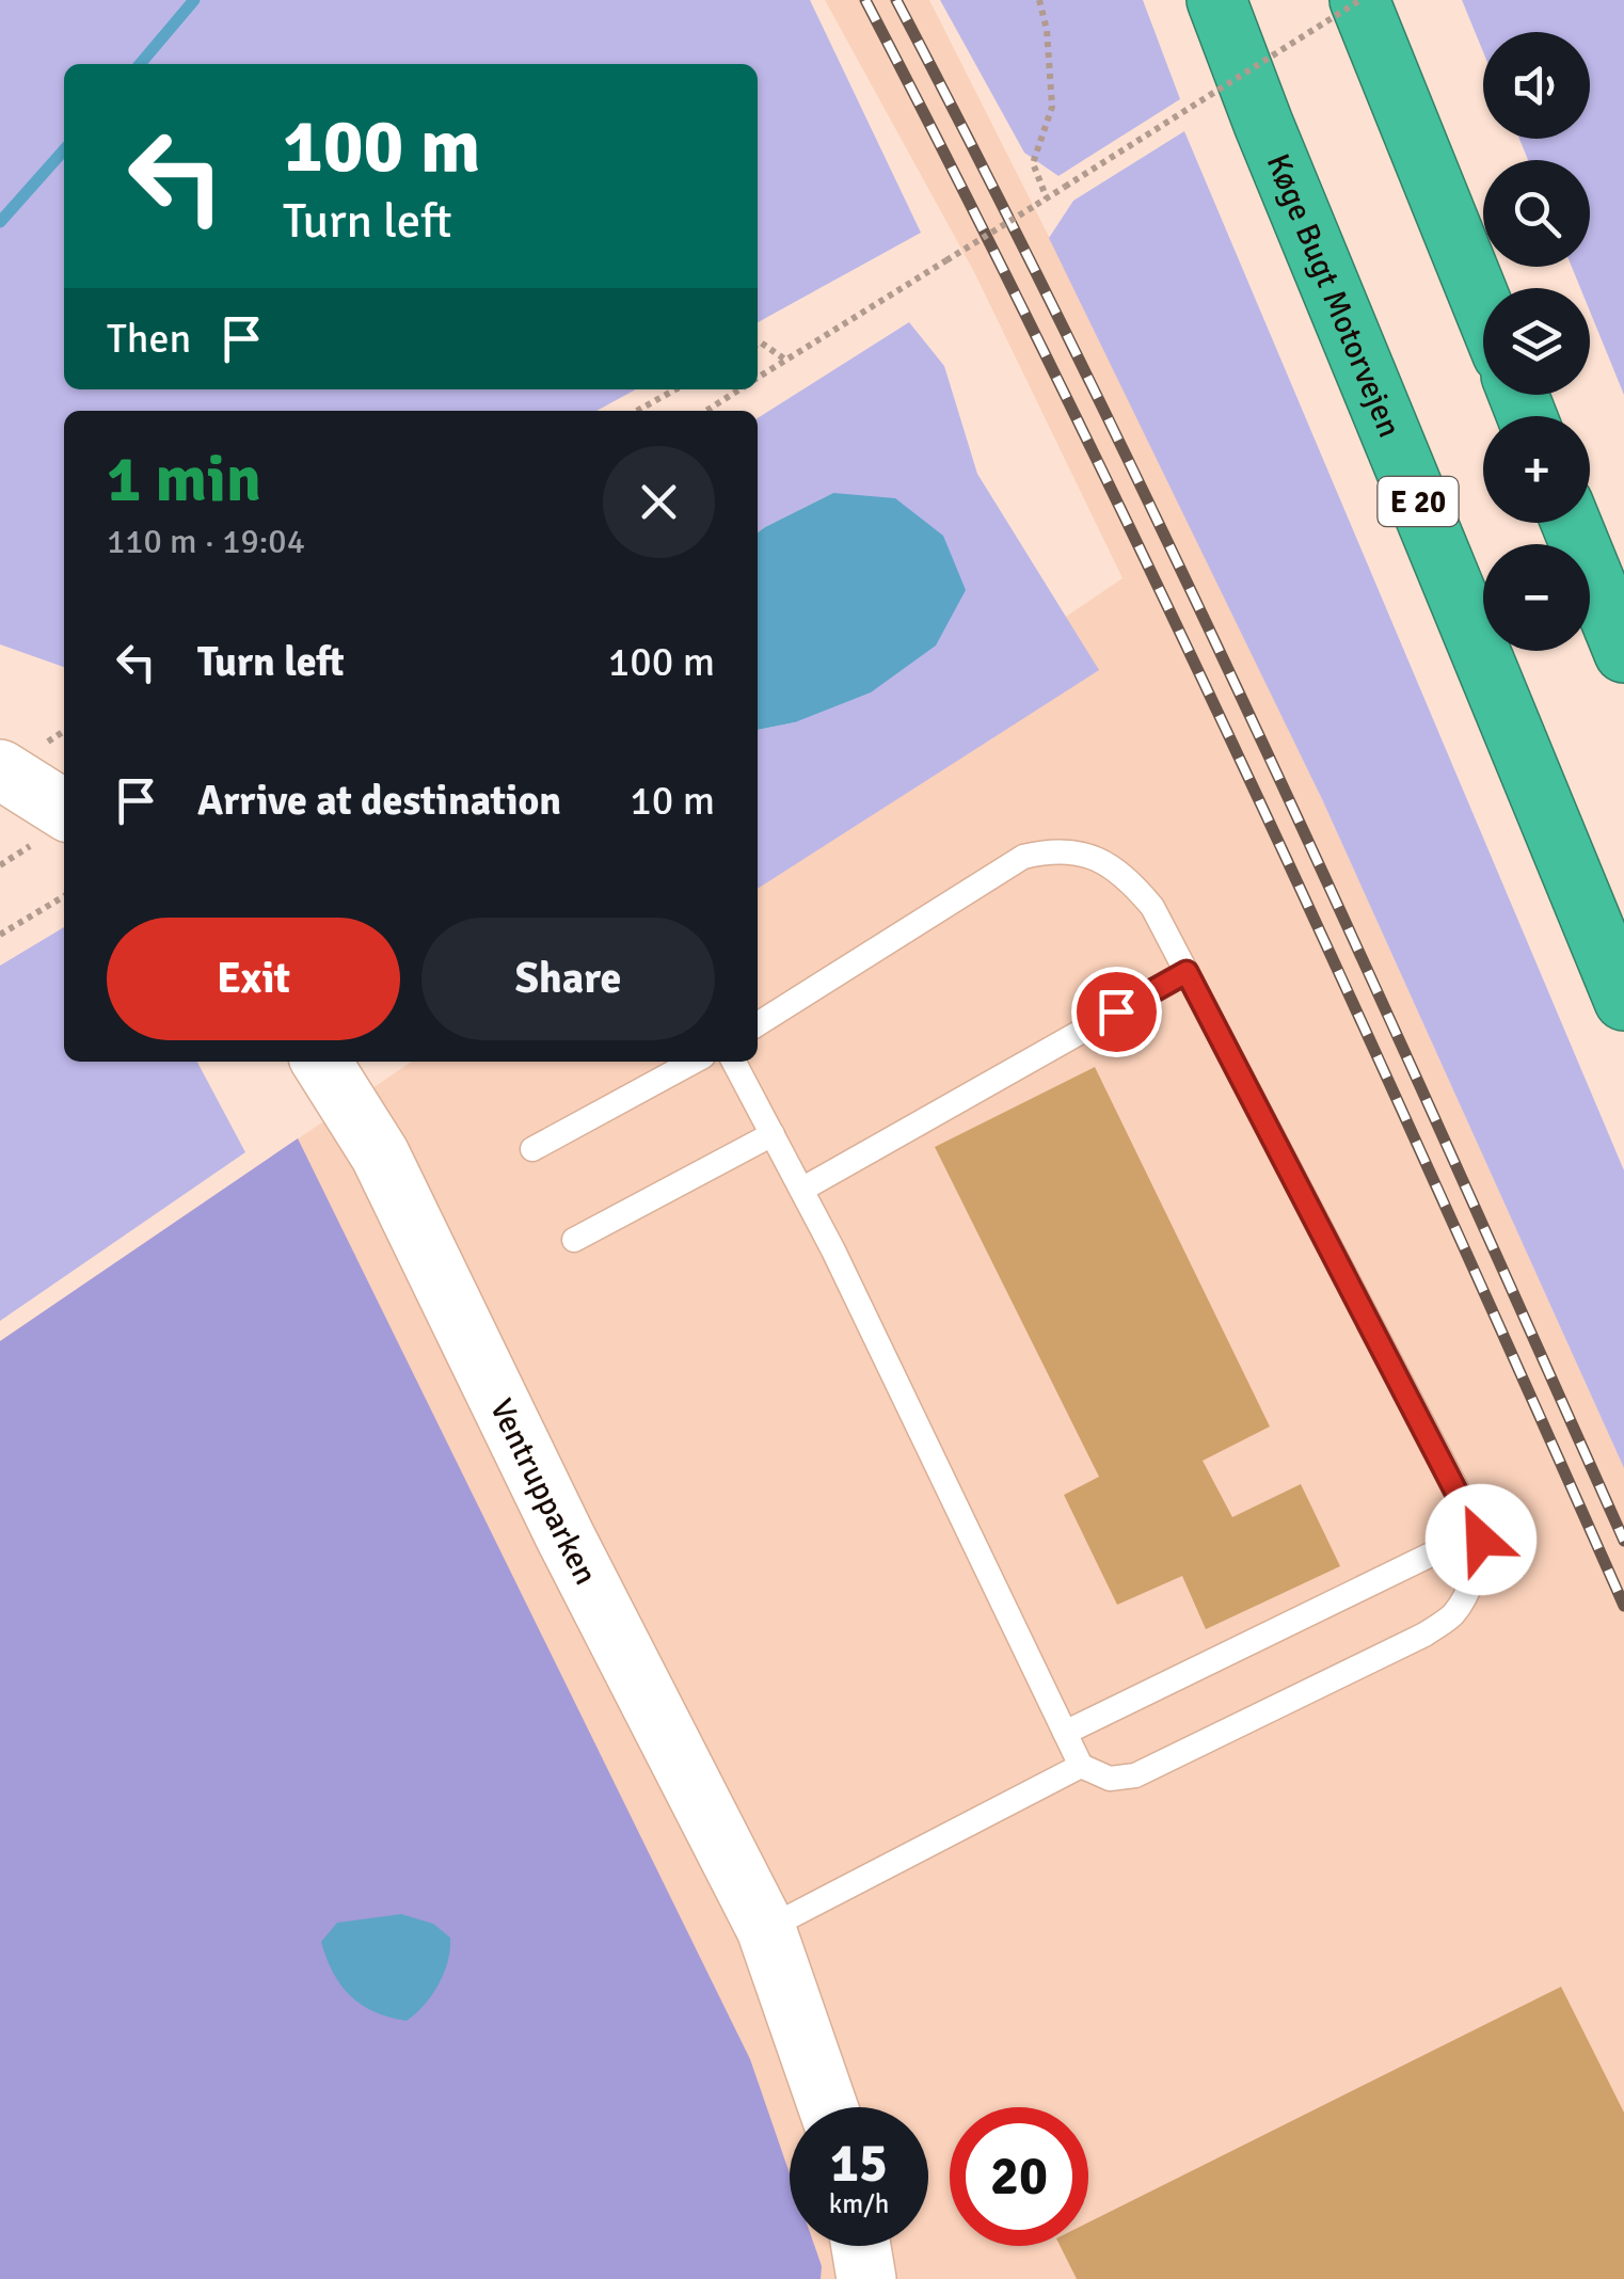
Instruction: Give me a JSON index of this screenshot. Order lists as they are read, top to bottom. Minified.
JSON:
{"streets":{"highway":["Køge Bugt Motorvejen","E 20"],"street":["Ventrupparken"]},"page":{"map_buttons":["+","−"],"turn":["100 m","Turn left"],"then":"Then","heading":["1 min","110 m · 19:04"],"list":[{"name":"Turn left","value":"100 m"},{"name":"Arrive at destination","value":"10 m"}],"buttons":["Exit","Share"],"speed":"15 km/h","limit":"20"}}
